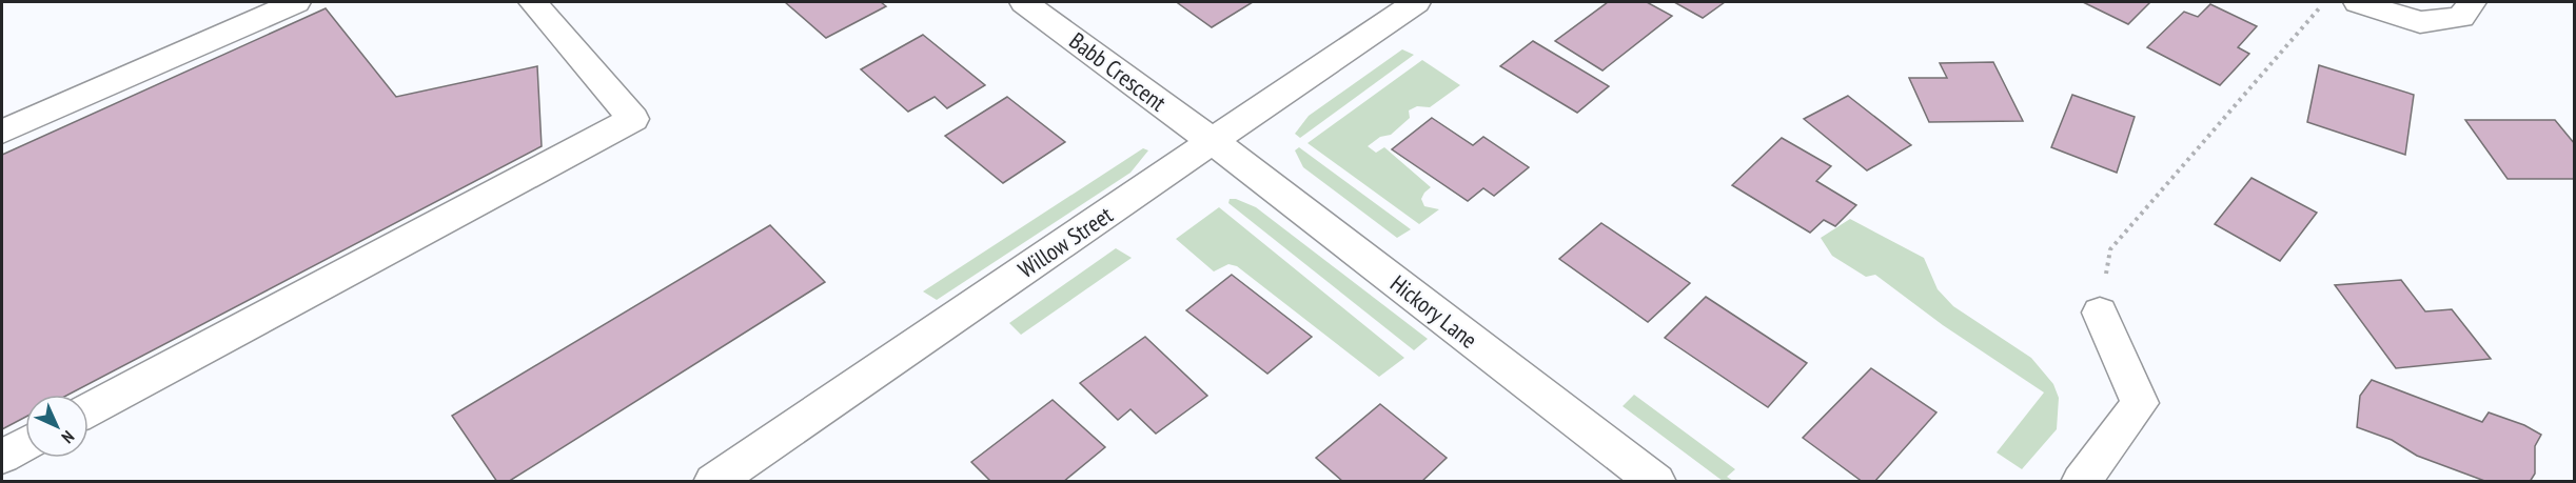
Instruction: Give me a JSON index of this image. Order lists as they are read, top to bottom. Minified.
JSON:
{"streets":{"street":["Babb Crescent","Willow Street","Hickory Lane"]},"crossings":[["Babb Crescent","Willow Street"],["Babb Crescent","Hickory Lane"],["Willow Street","Hickory Lane"]],"north":"bottom right"}
